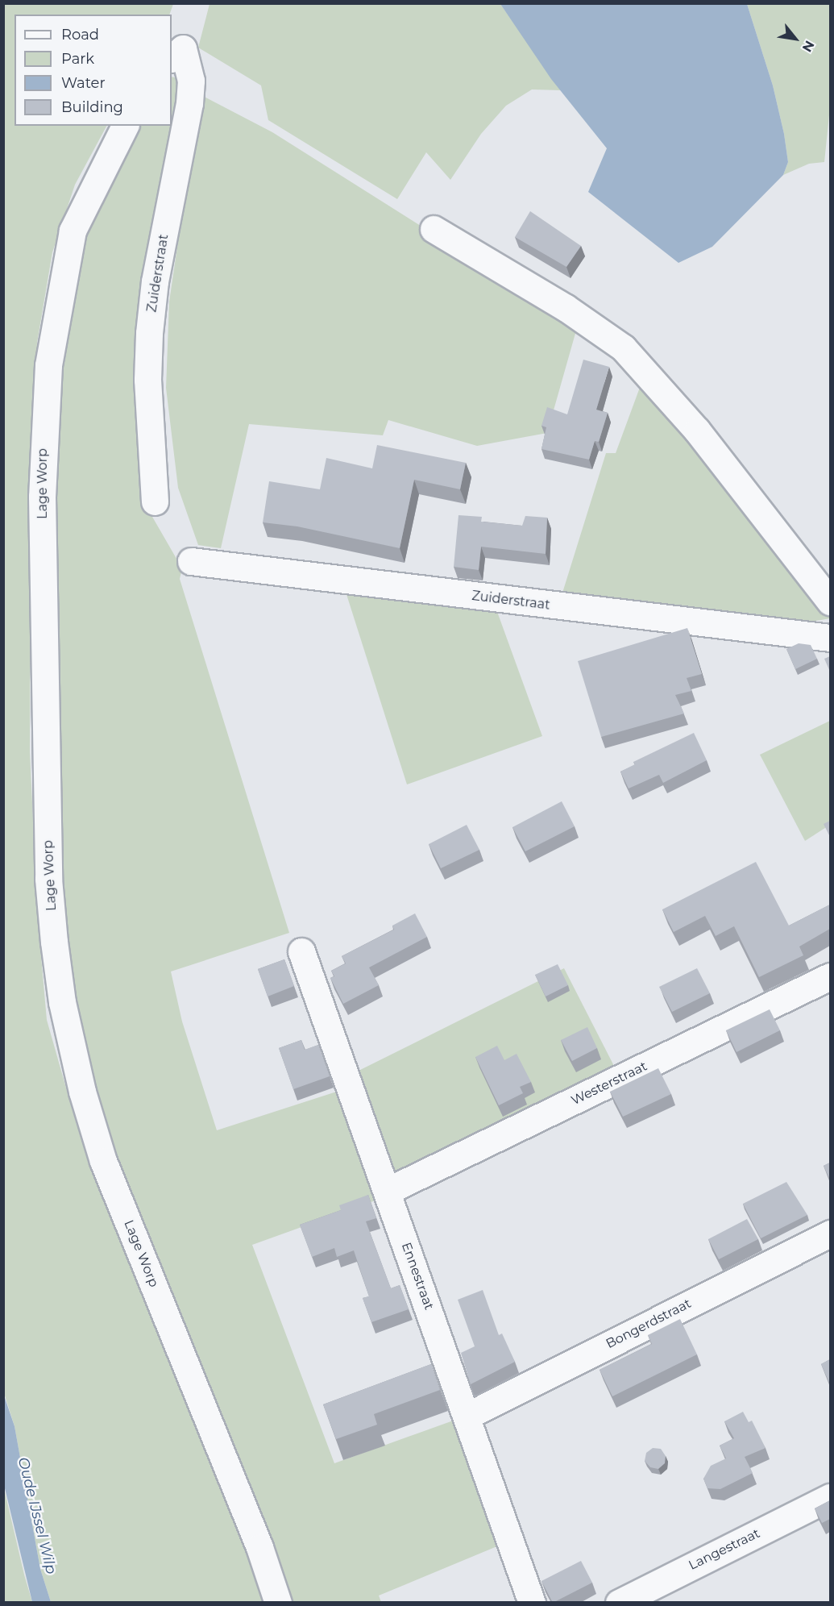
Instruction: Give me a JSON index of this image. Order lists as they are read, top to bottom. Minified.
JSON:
{"streets":{"street":["Zuiderstraat","Lage Worp","Westerstraat","Ennestraat","Bongerdstraat","Langestraat"]},"crossings":[["Westerstraat","Ennestraat"],["Ennestraat","Bongerdstraat"]],"water":["Oude IJssel Wilp"],"legend":["Road","Park","Water","Building"],"north":"bottom right"}
